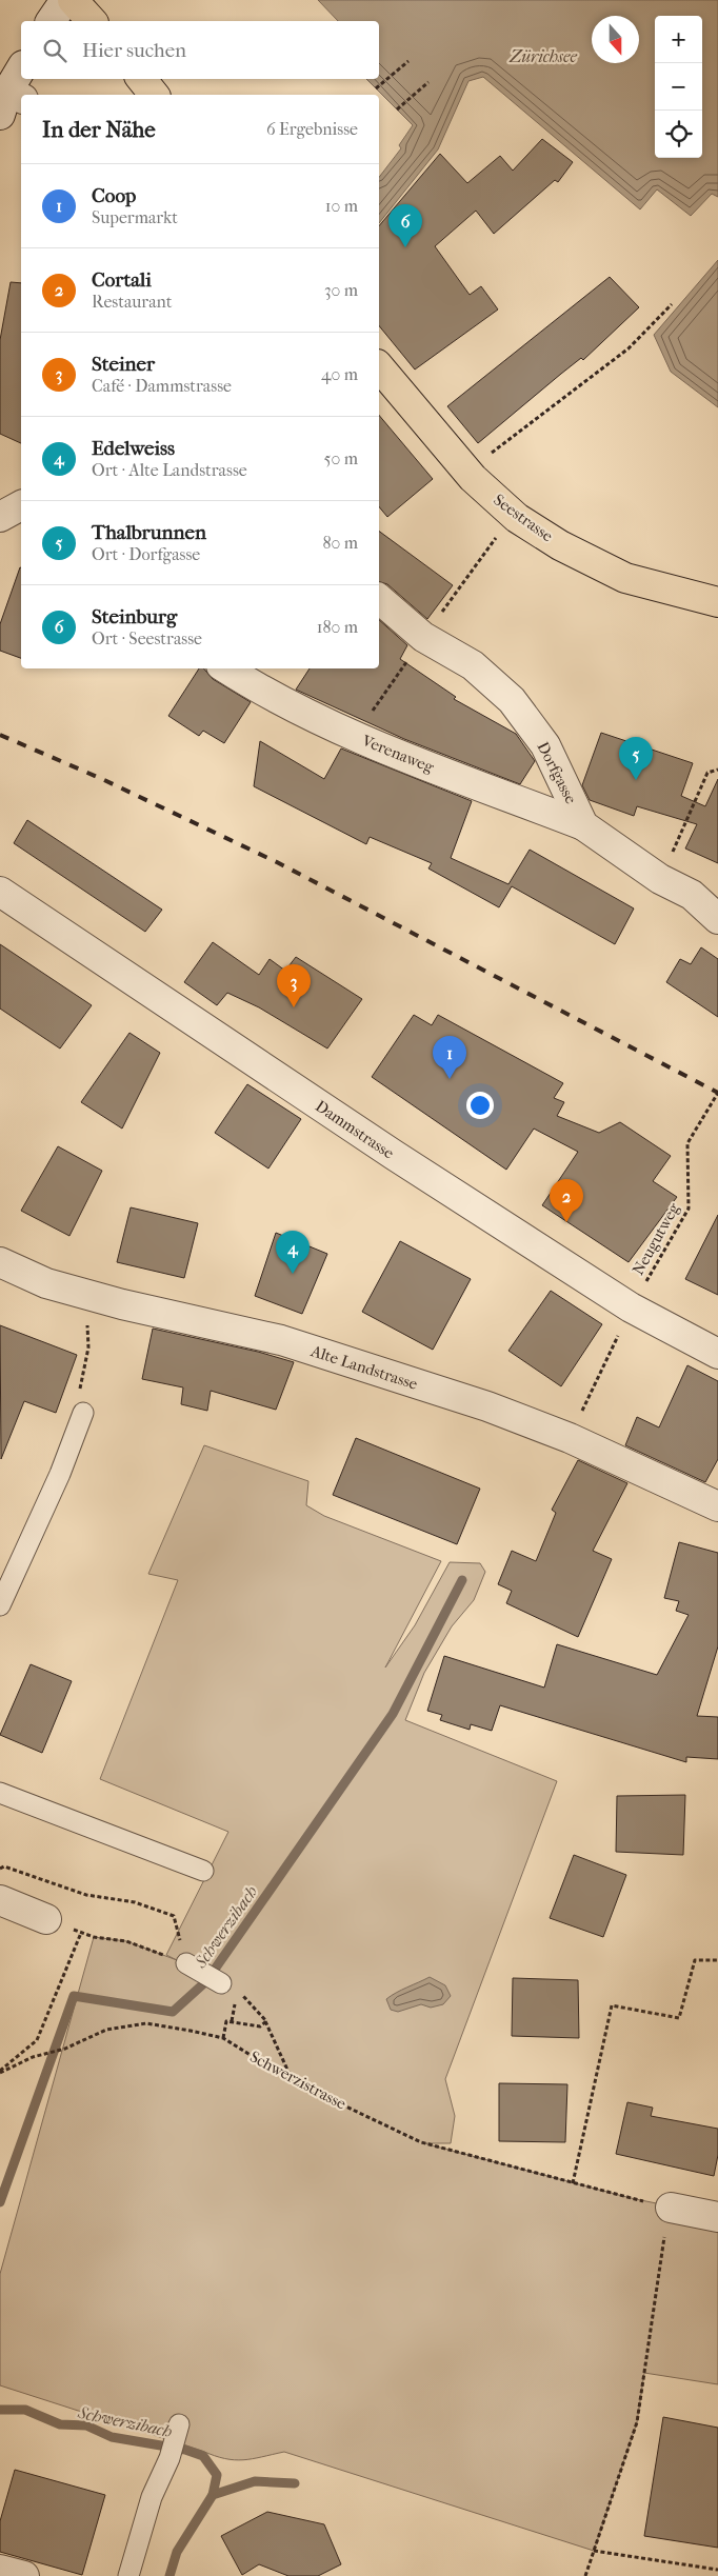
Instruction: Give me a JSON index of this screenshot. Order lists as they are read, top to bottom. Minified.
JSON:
{"streets":{"main road":["Seestrasse"],"street":["Verenaweg","Dorfgasse","Dammstrasse","Alte Landstrasse"],"path":["Neugutweg","Schwerzistrasse"]},"crossings":[["Verenaweg","Dorfgasse"],["Dammstrasse","Neugutweg"]],"water":["Zürichsee","Schwerzibach"],"north":"bottom","page":{"map_buttons":["+","−"],"search":"Hier suchen","heading":["In der Nähe","6 Ergebnisse"],"list":[{"mark":"1","name":"Coop","note":"Supermarkt","value":"10 m"},{"mark":"2","name":"Cortali","note":"Restaurant","value":"30 m"},{"mark":"3","name":"Steiner","note":"Café · Dammstrasse","value":"40 m"},{"mark":"4","name":"Edelweiss","note":"Ort · Alte Landstrasse","value":"50 m"},{"mark":"5","name":"Thalbrunnen","note":"Ort · Dorfgasse","value":"80 m"},{"mark":"6","name":"Steinburg","note":"Ort · Seestrasse","value":"180 m"}],"pins":["6","5","3","1","2","4"]}}
